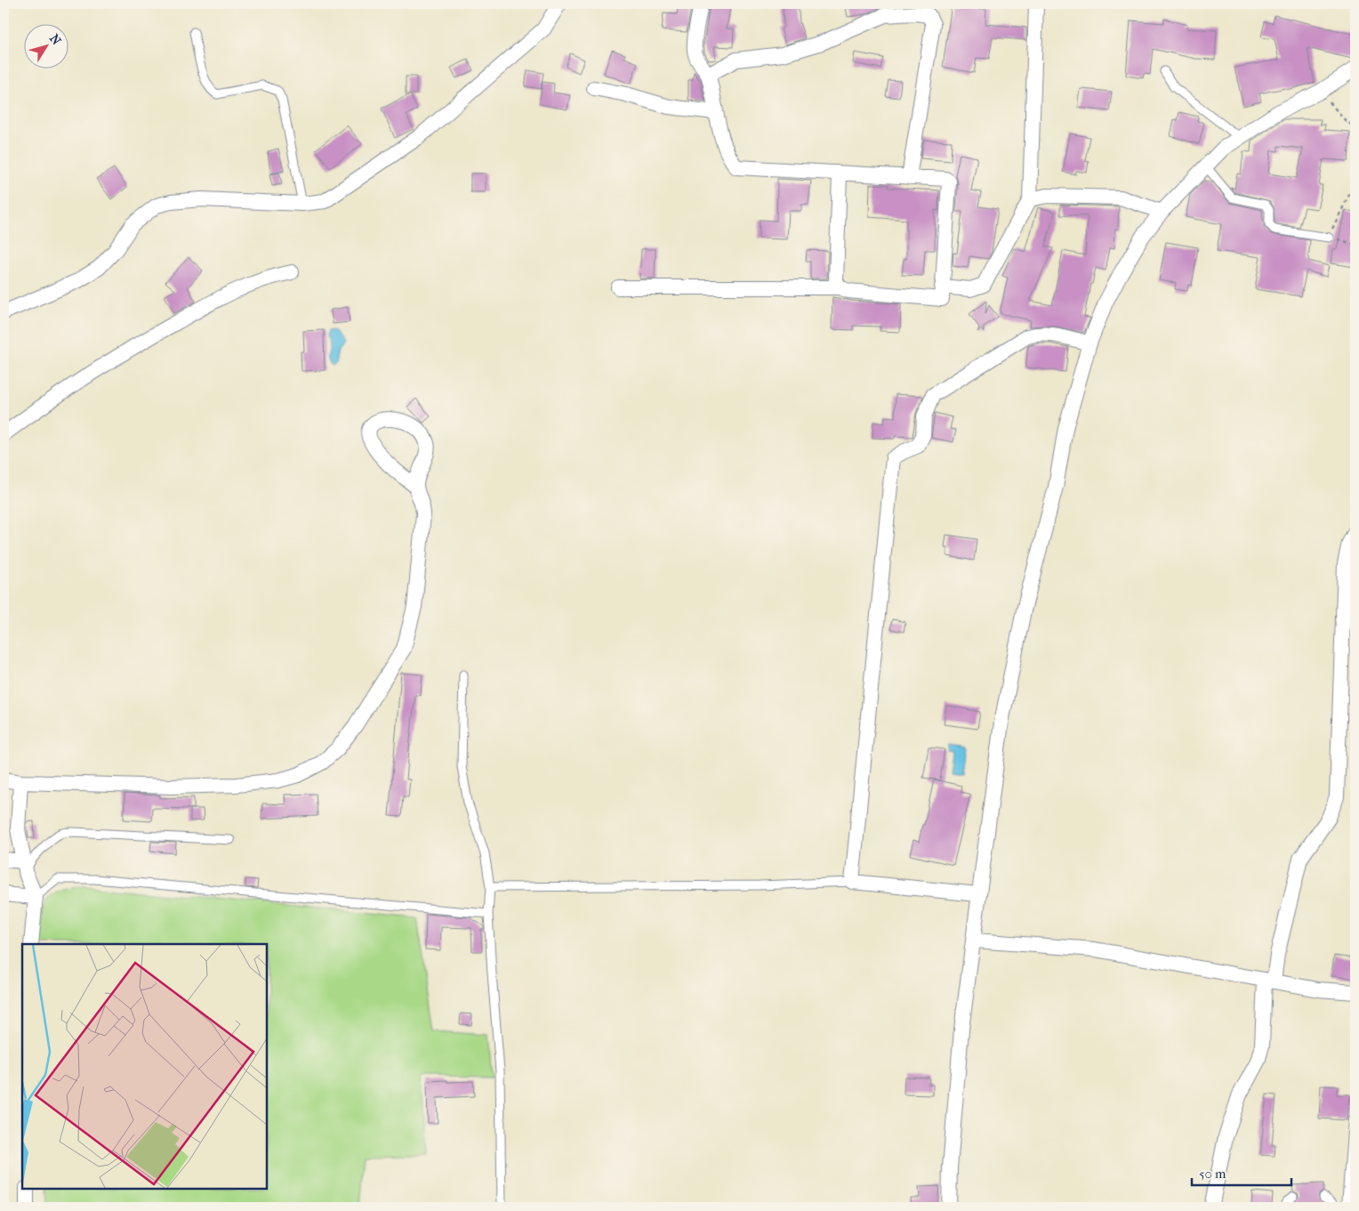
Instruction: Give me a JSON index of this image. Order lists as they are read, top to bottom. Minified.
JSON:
{"scale_bar":"50 m","north":"top right"}
